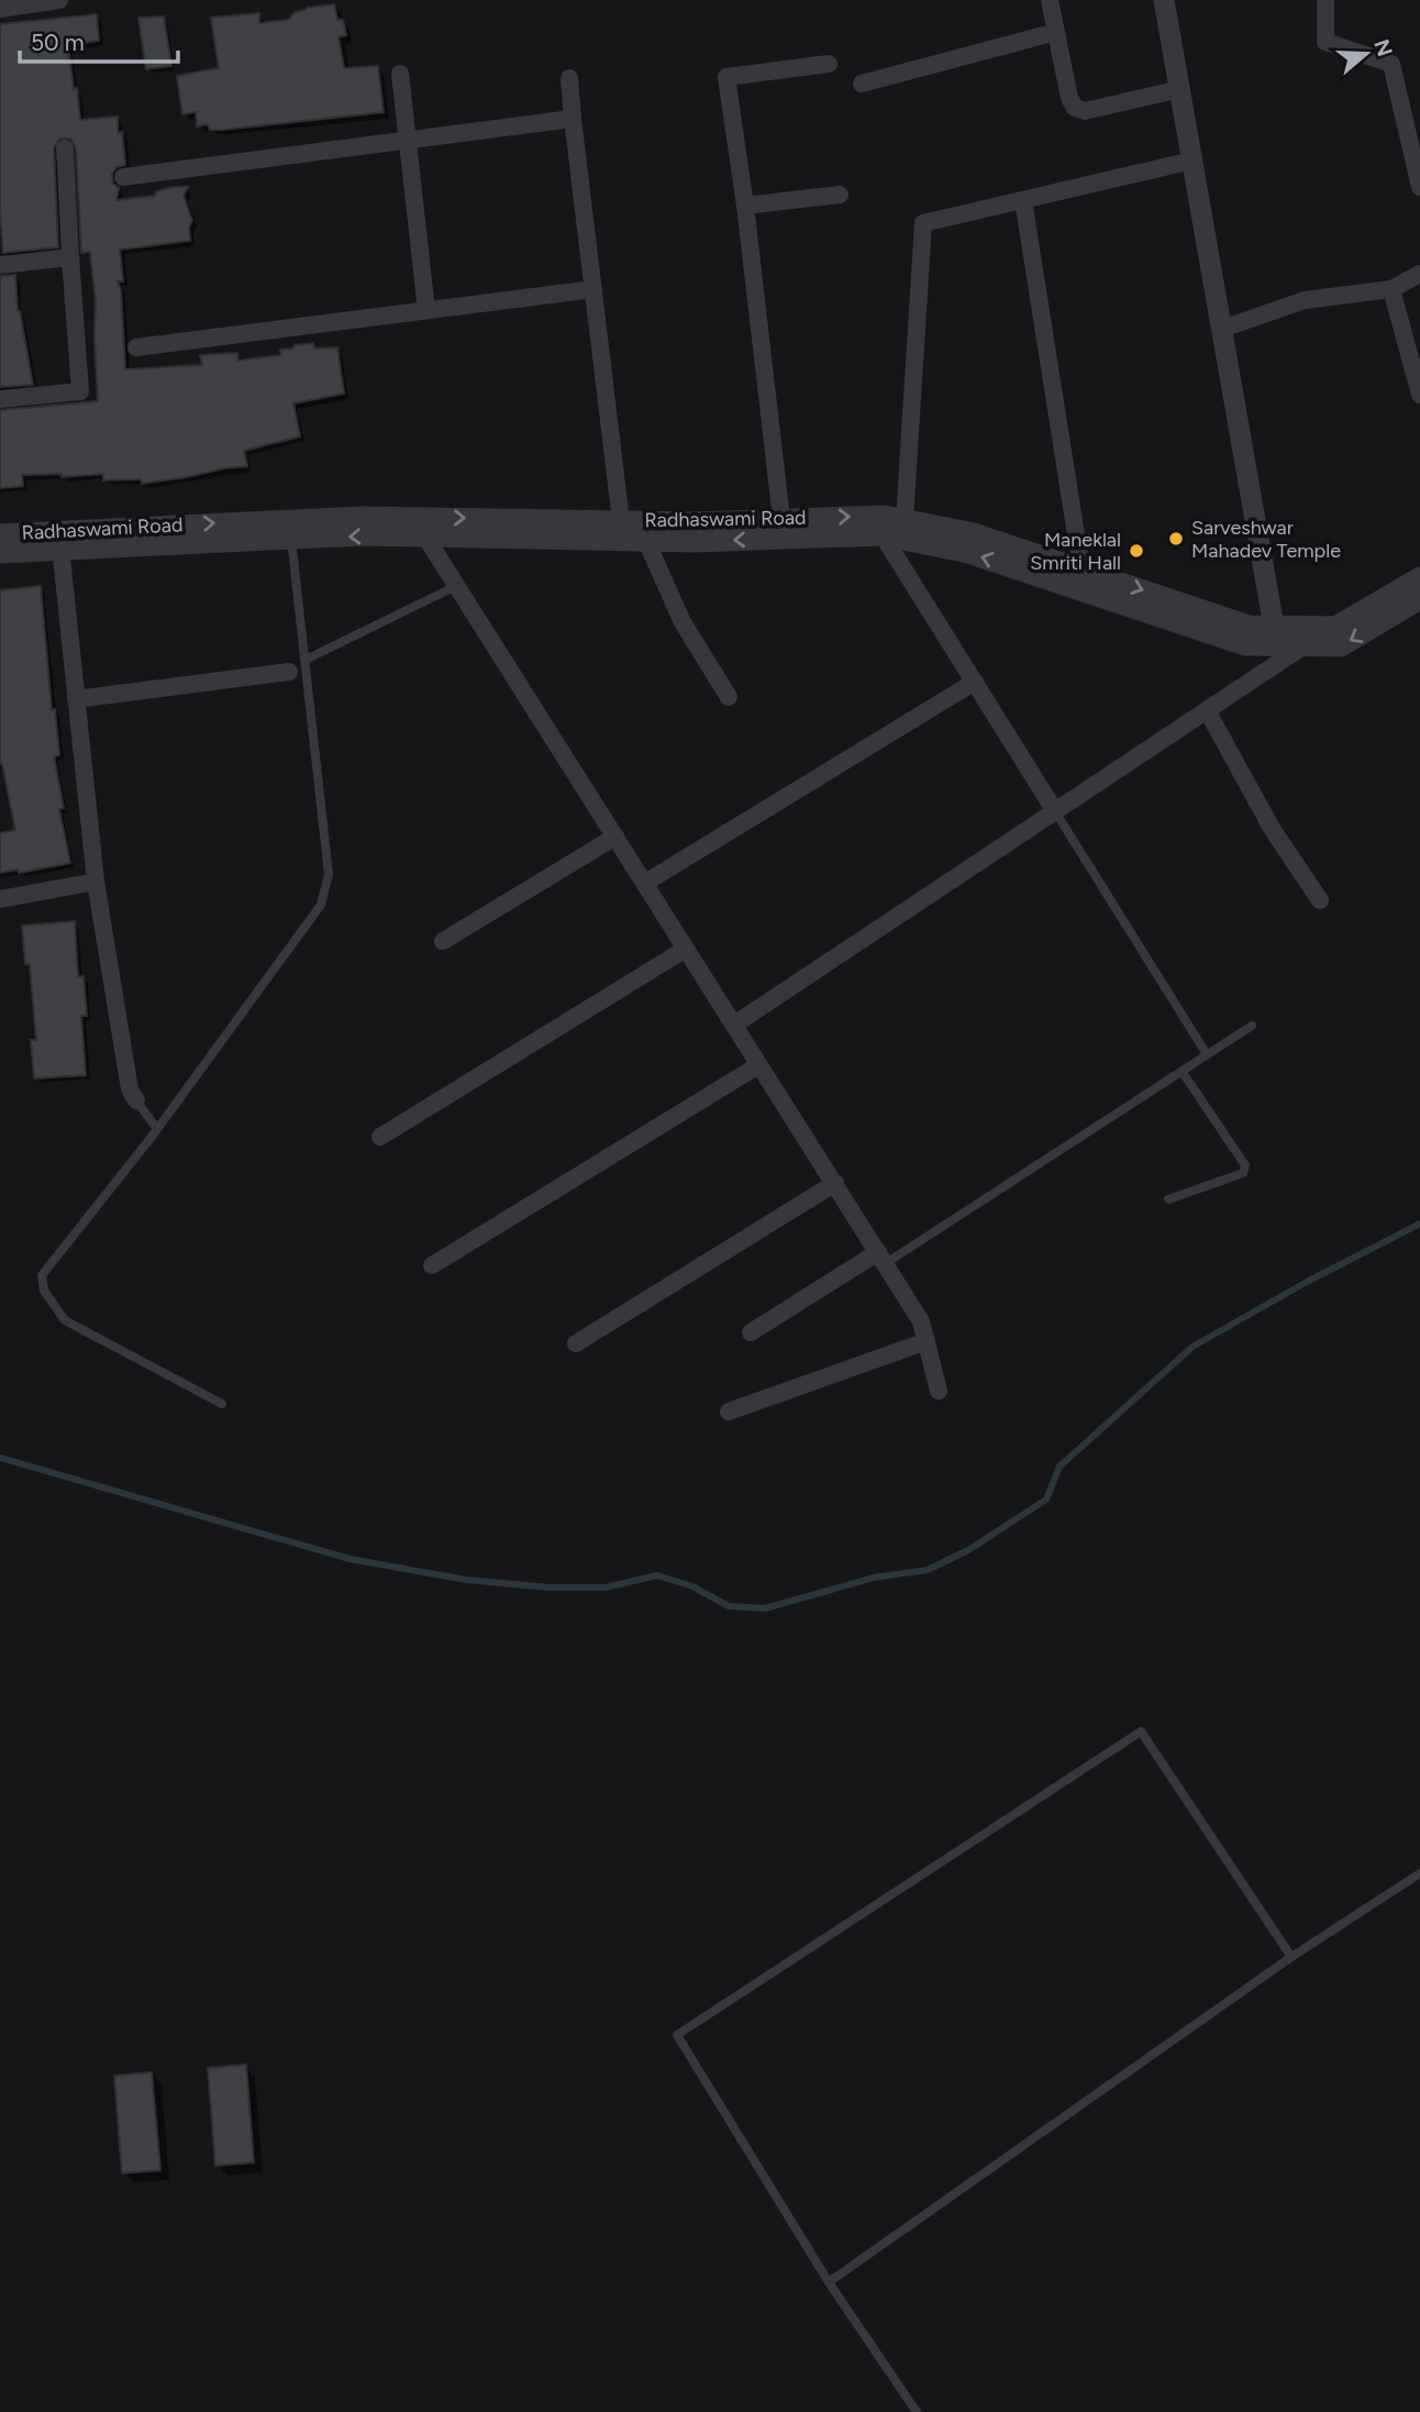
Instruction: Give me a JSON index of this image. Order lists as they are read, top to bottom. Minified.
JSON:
{"streets":{"street":["Radhaswami Road"]},"places":["Sarveshwar Mahadev Temple","Maneklal Smriti Hall"],"scale_bar":"50 m","north":"right"}
